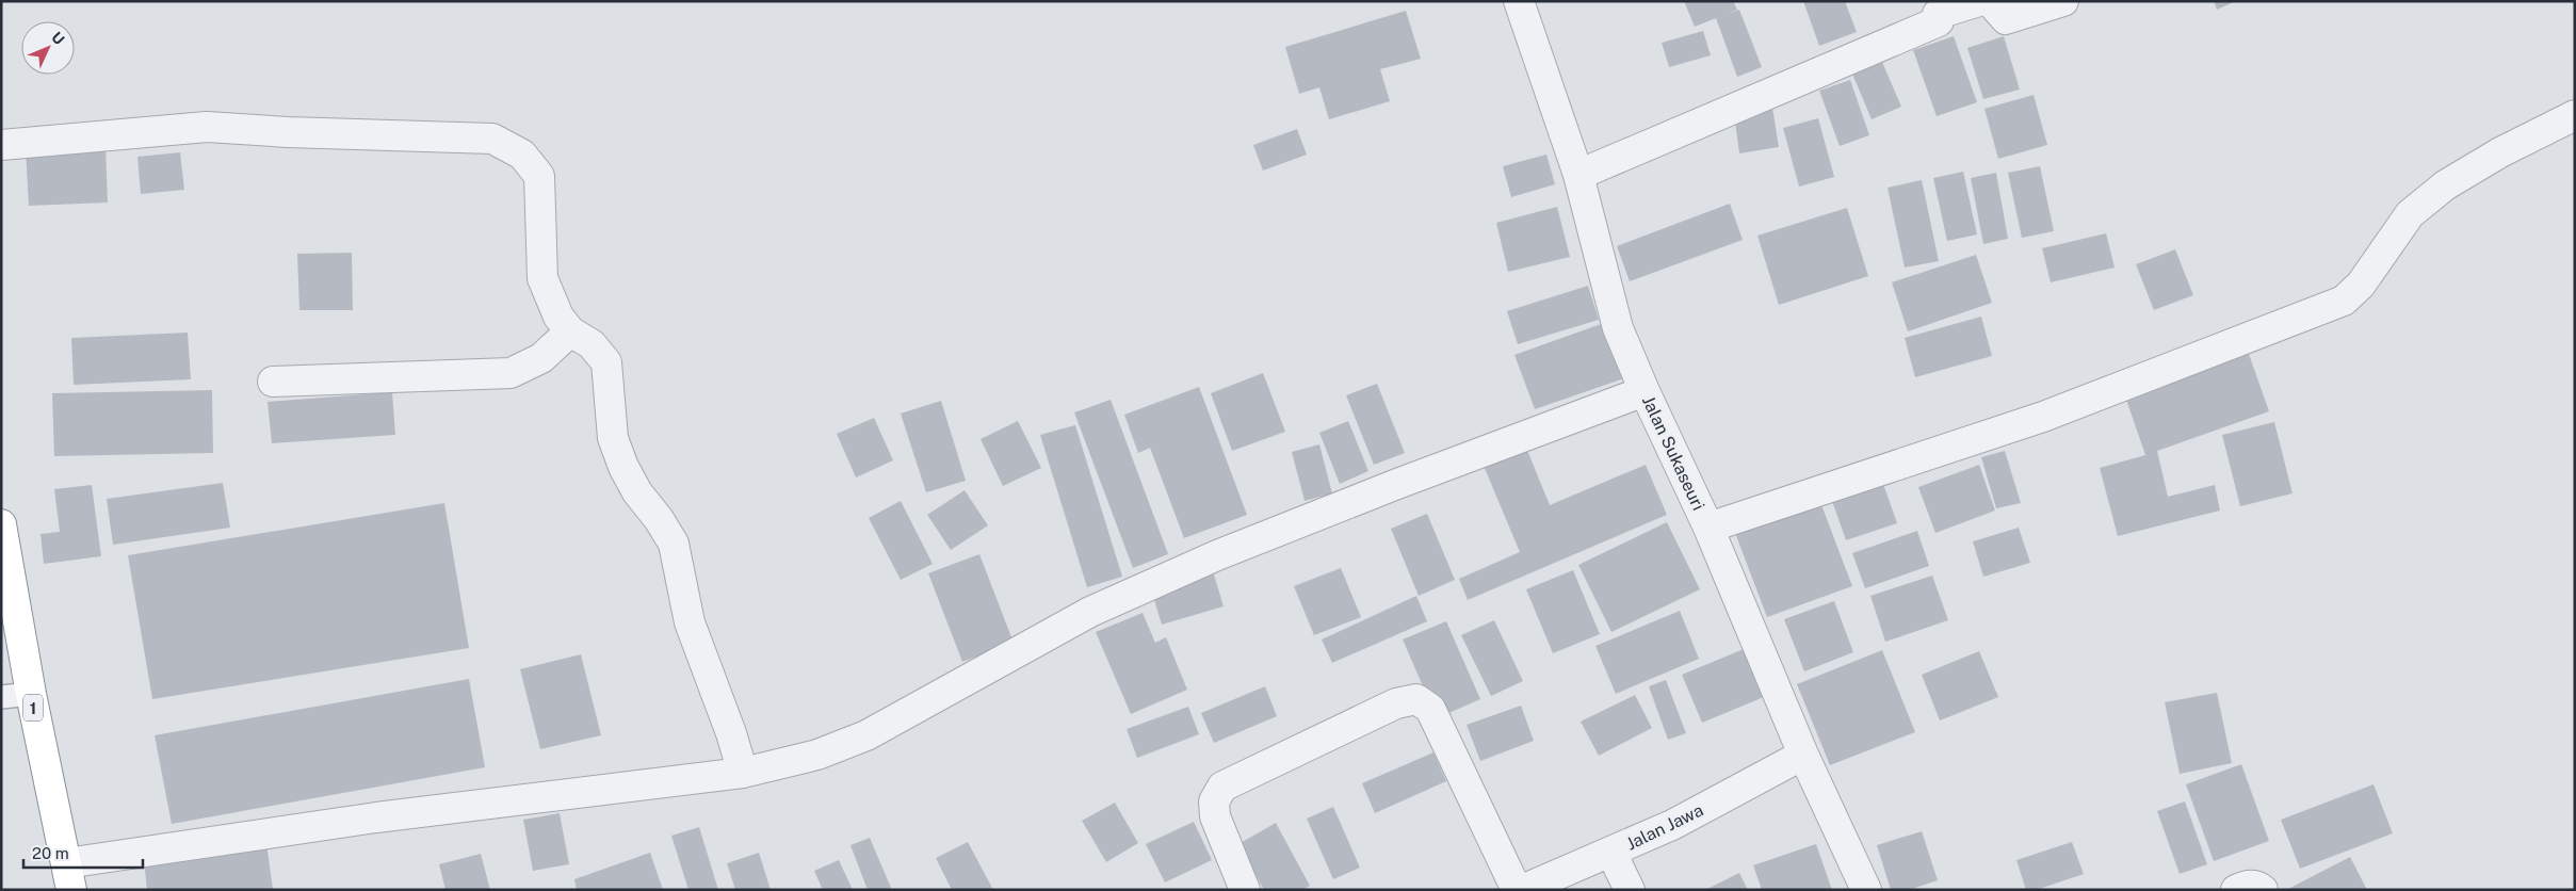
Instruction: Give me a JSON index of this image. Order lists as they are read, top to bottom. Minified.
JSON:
{"streets":{"highway":["1"],"street":["Jalan Sukaseuri","Jalan Jawa"]},"crossings":[["Jalan Sukaseuri","Jalan Jawa"]],"scale_bar":"20 m","north":"top right"}
